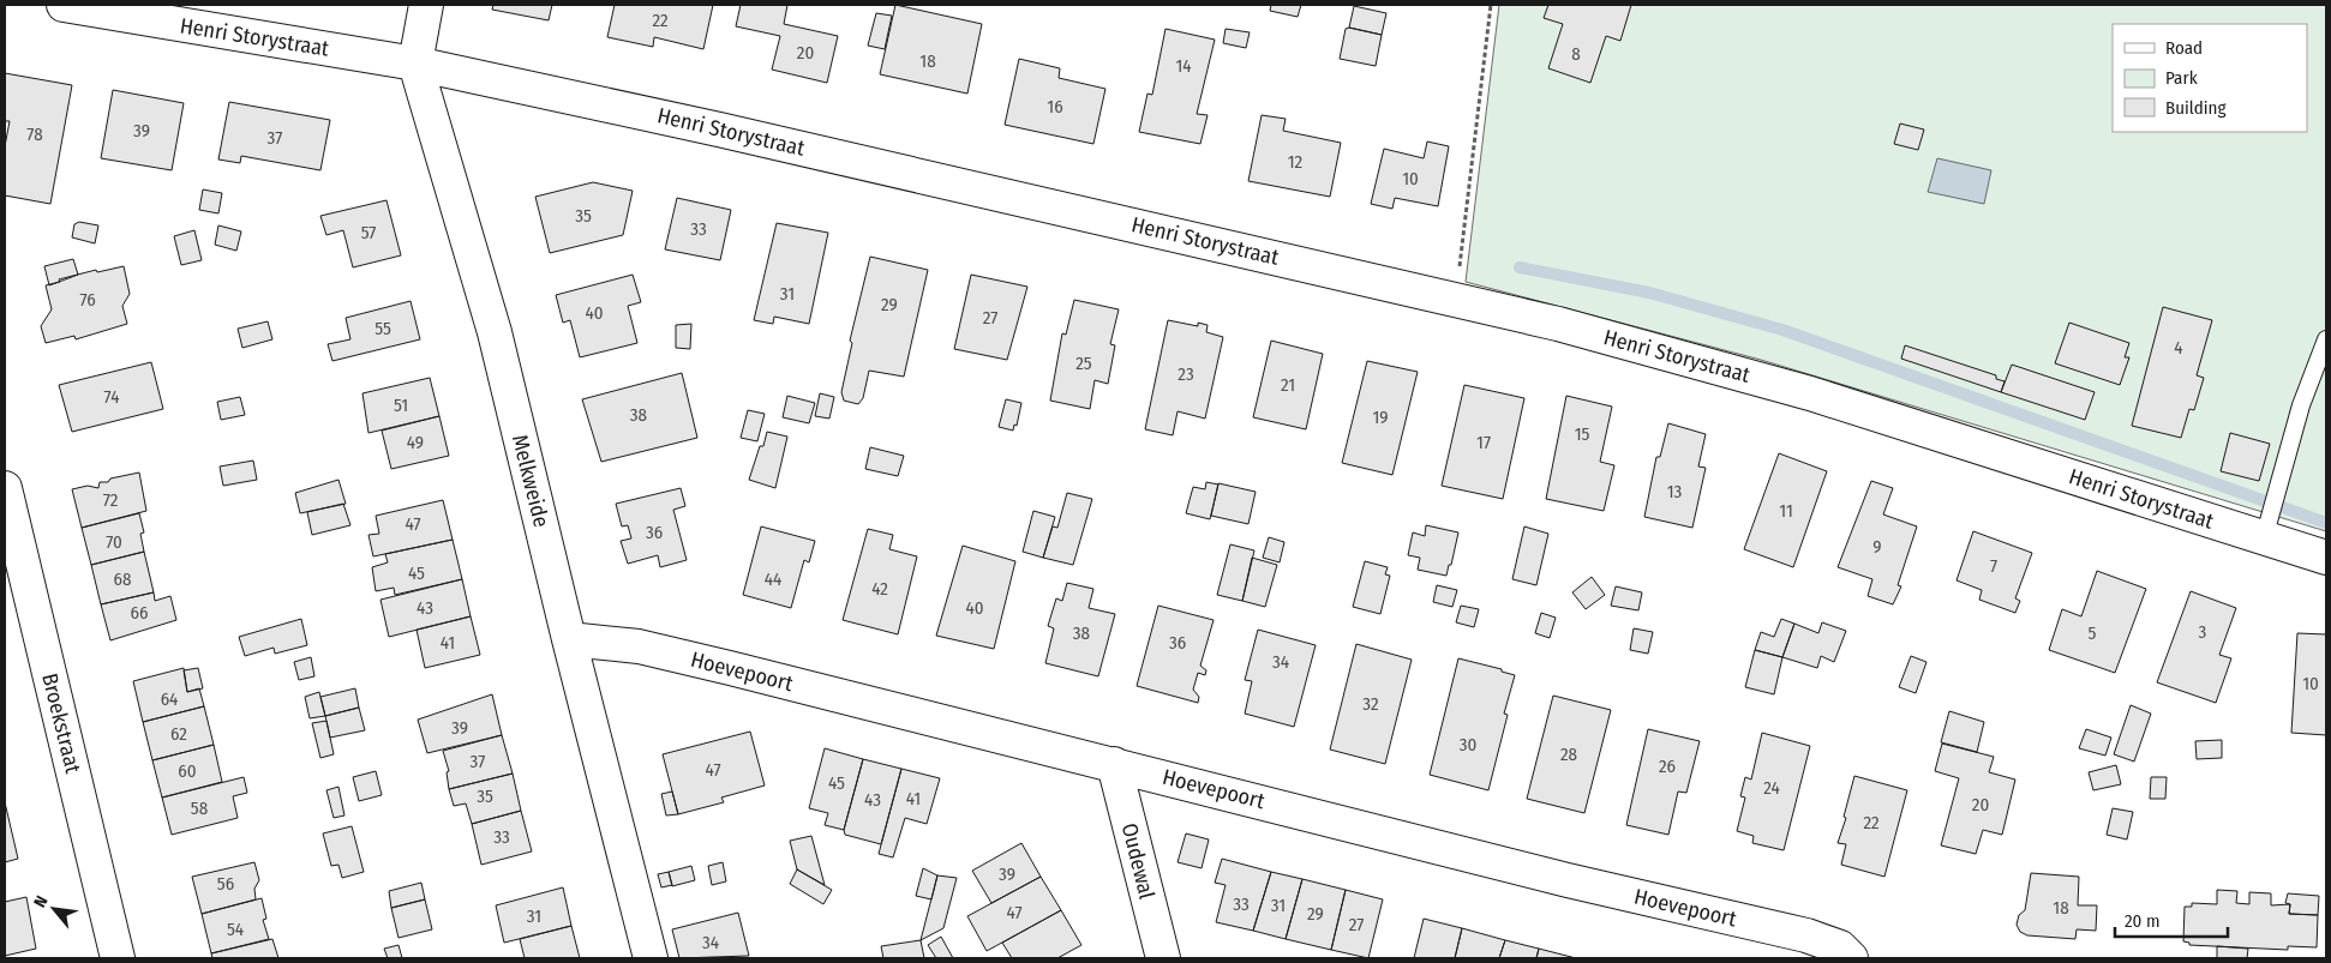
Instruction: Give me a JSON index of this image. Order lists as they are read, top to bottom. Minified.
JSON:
{"streets":{"street":["Henri Storystraat","Melkweide","Hoevepoort","Broekstraat","Oudewal"]},"crossings":[["Henri Storystraat","Melkweide"],["Melkweide","Hoevepoort"],["Hoevepoort","Oudewal"]],"house_numbers":["22","20","8","18","14","16","39","78","37","12","10","35","33","57","31","76","29","40","27","55","4","25","23","21","74","51","38","19","15","49","17","13","72","11","47","36","70","9","7","45","68","44","42","43","40","66","3","38","5","41","36","34","10","64","32","39","62","30","28","37","26","47","60","45","24","35","41","43","20","58","22","33","39","56","33","31","18","47","29","31","27","54","34"],"legend":["Road","Park","Building"],"scale_bar":"20 m","north":"top left"}
